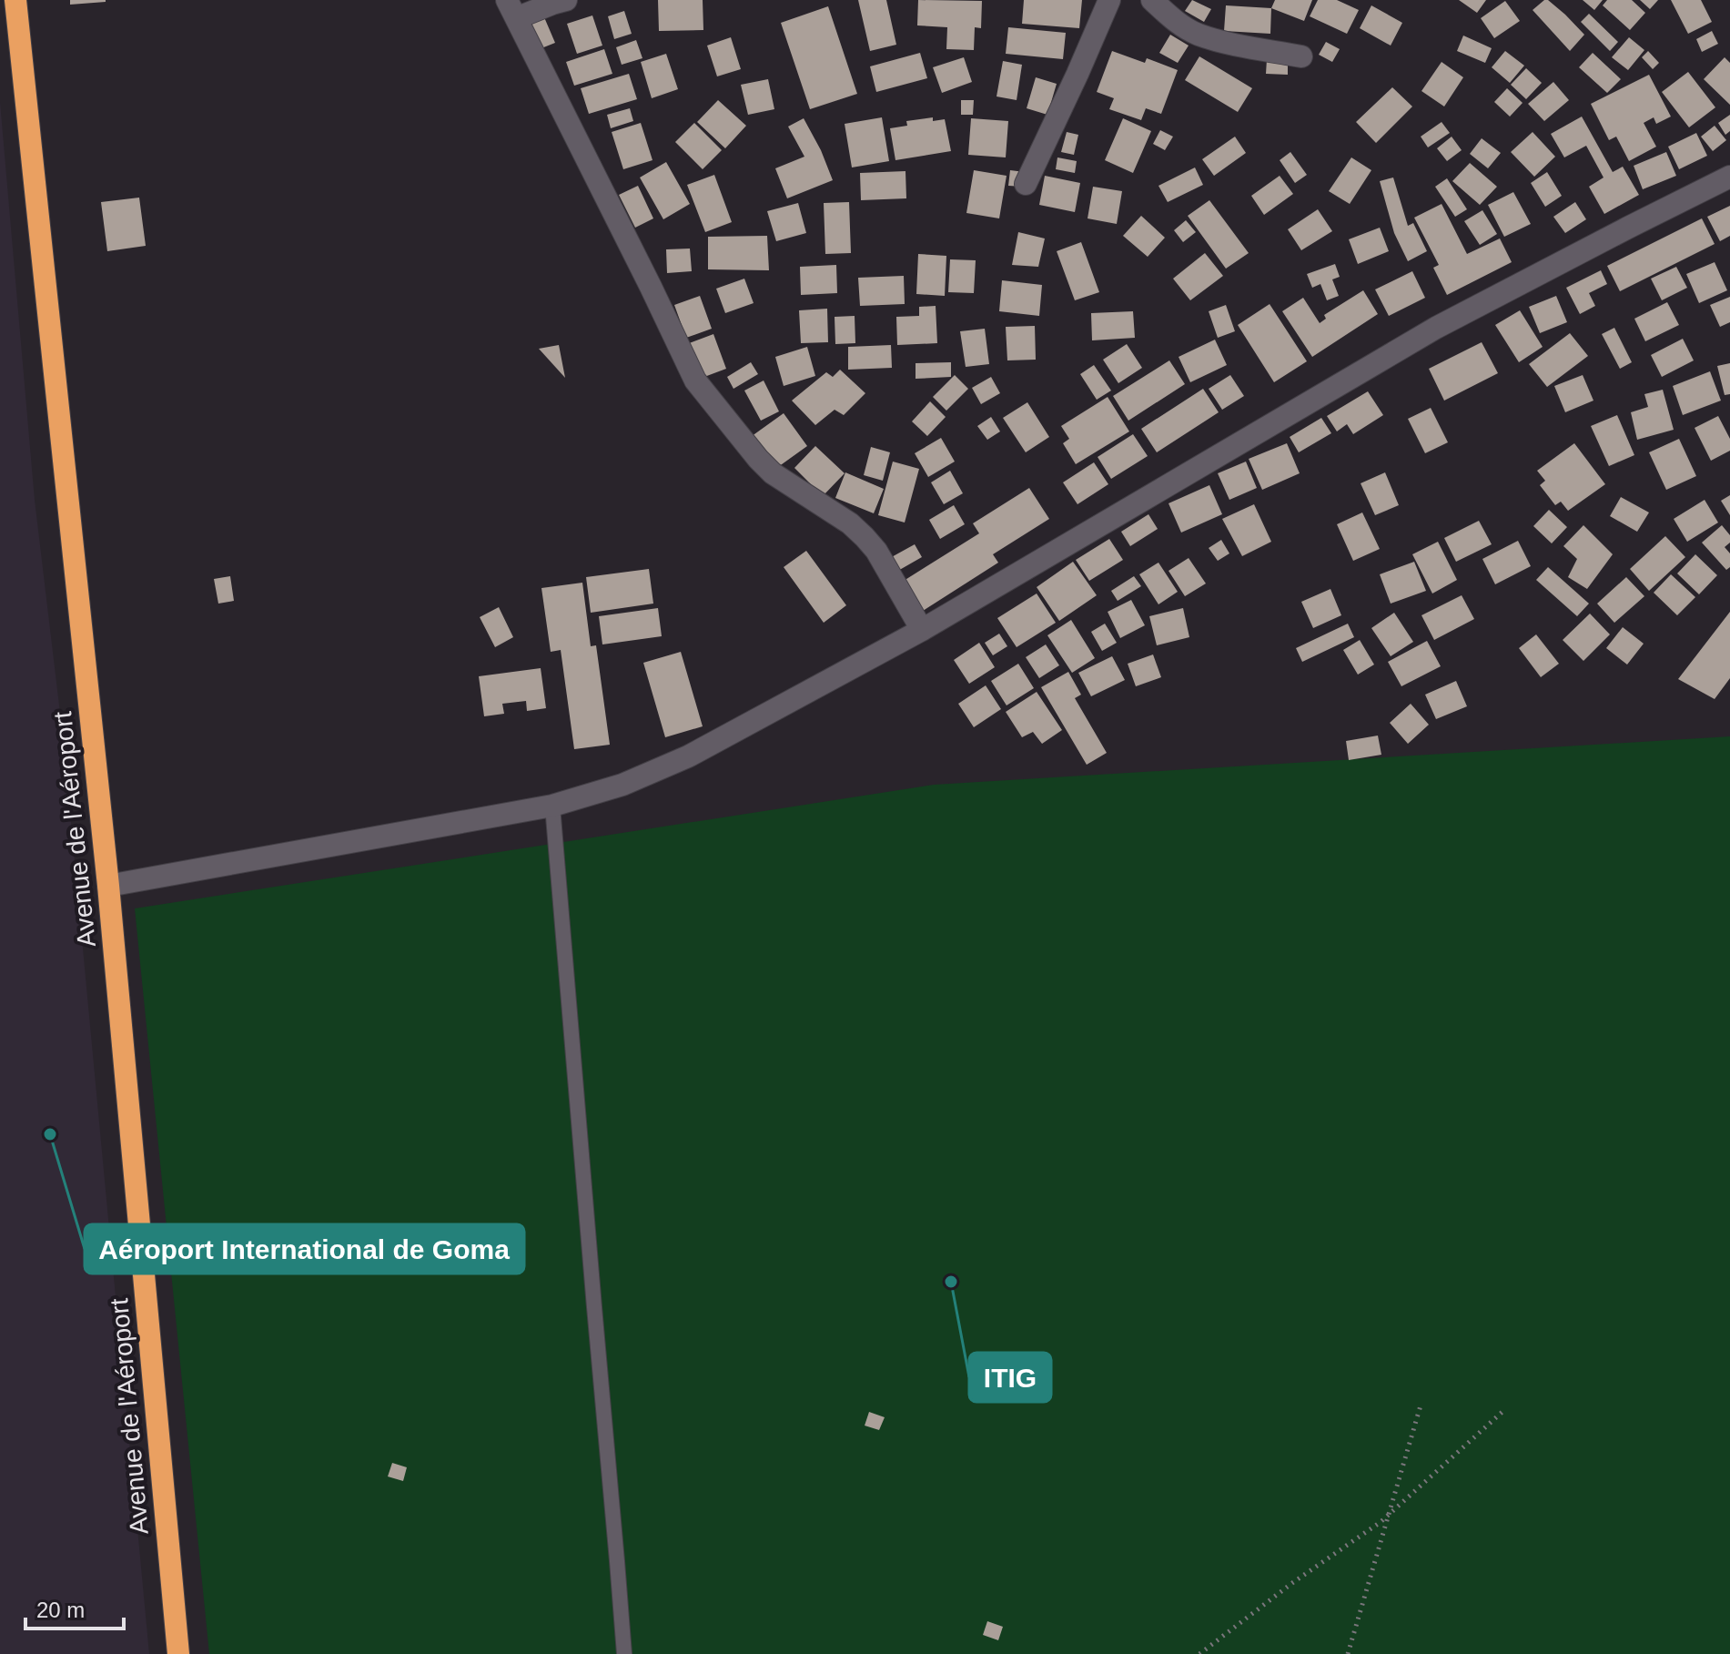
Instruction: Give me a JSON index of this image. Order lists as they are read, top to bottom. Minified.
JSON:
{"streets":{"highway":["Avenue de l'Aéroport"]},"places":["Aéroport International de Goma","ITIG"],"scale_bar":"20 m"}
